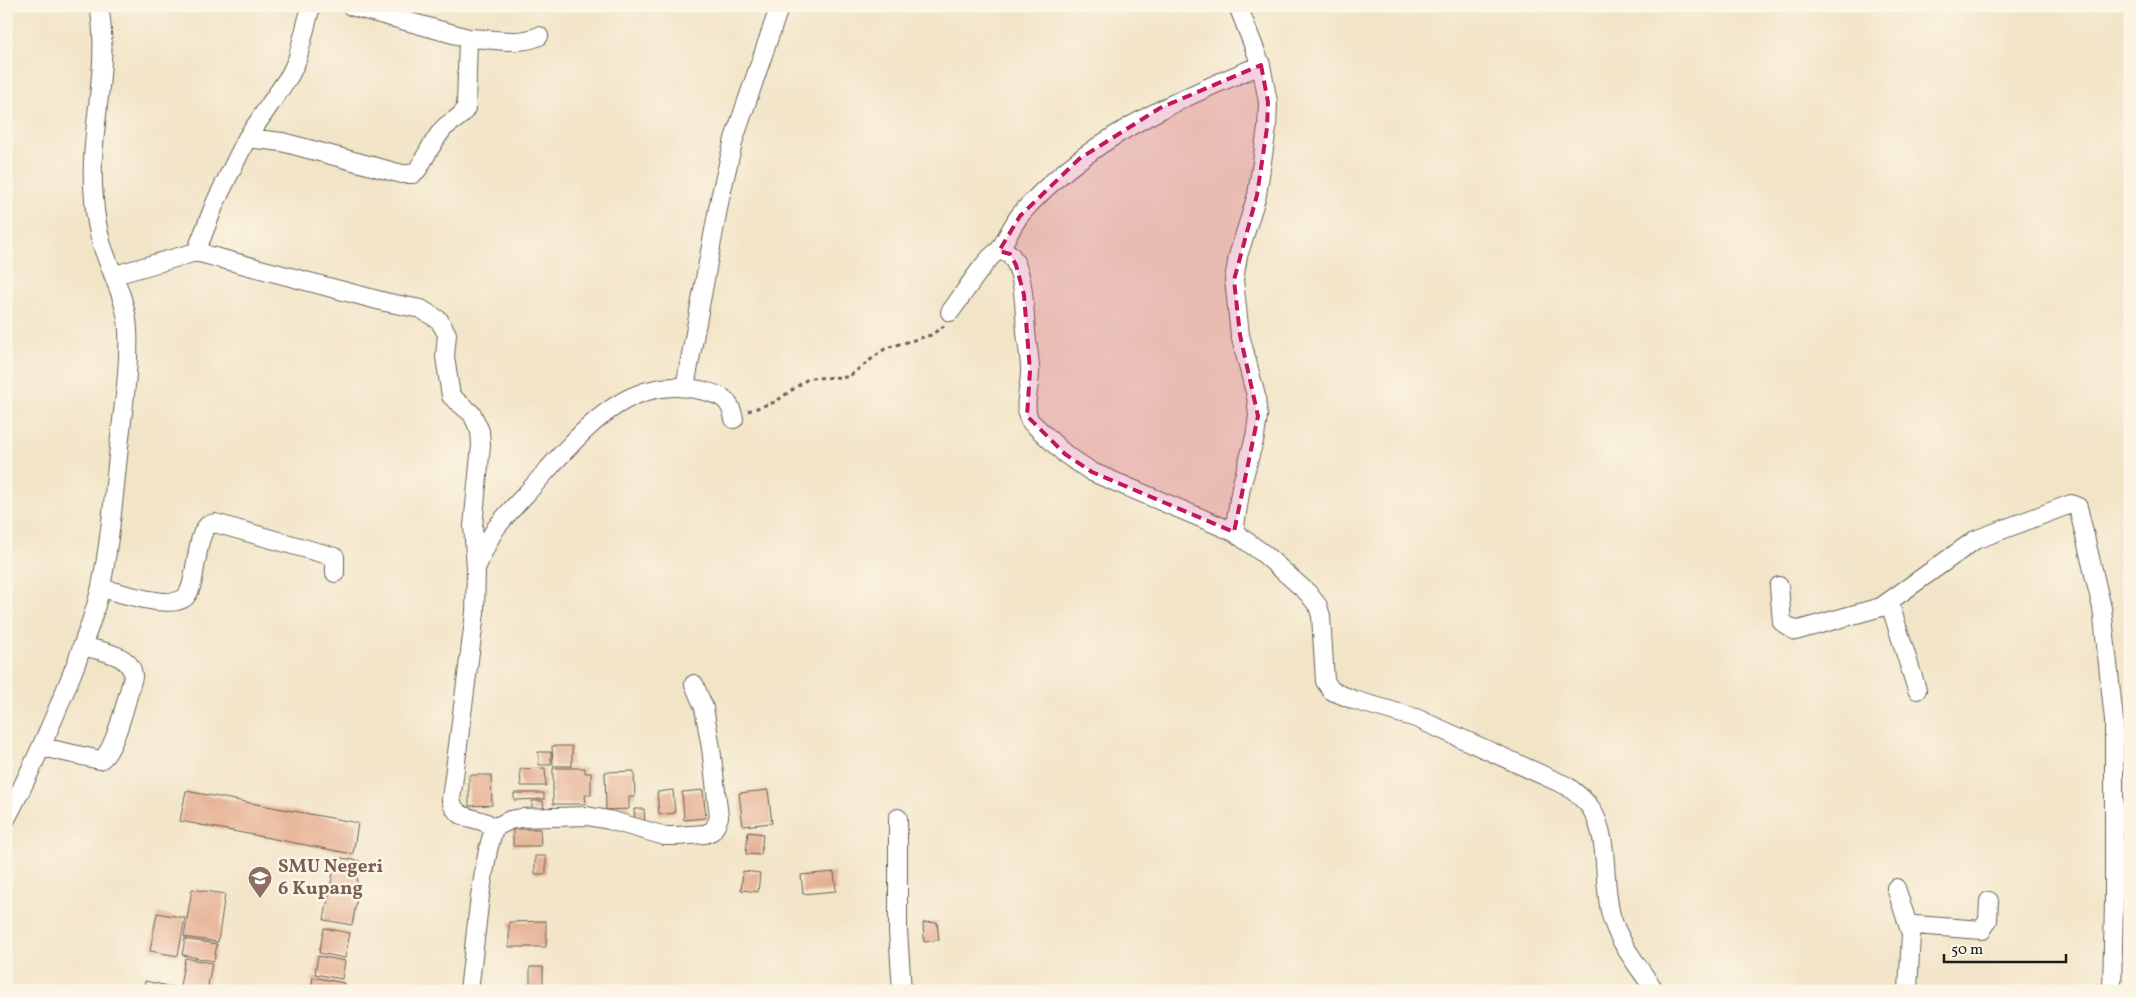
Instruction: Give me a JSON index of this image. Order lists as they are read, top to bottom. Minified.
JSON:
{"places":{"school or university":["SMU Negeri 6 Kupang"]},"scale_bar":"50 m"}
